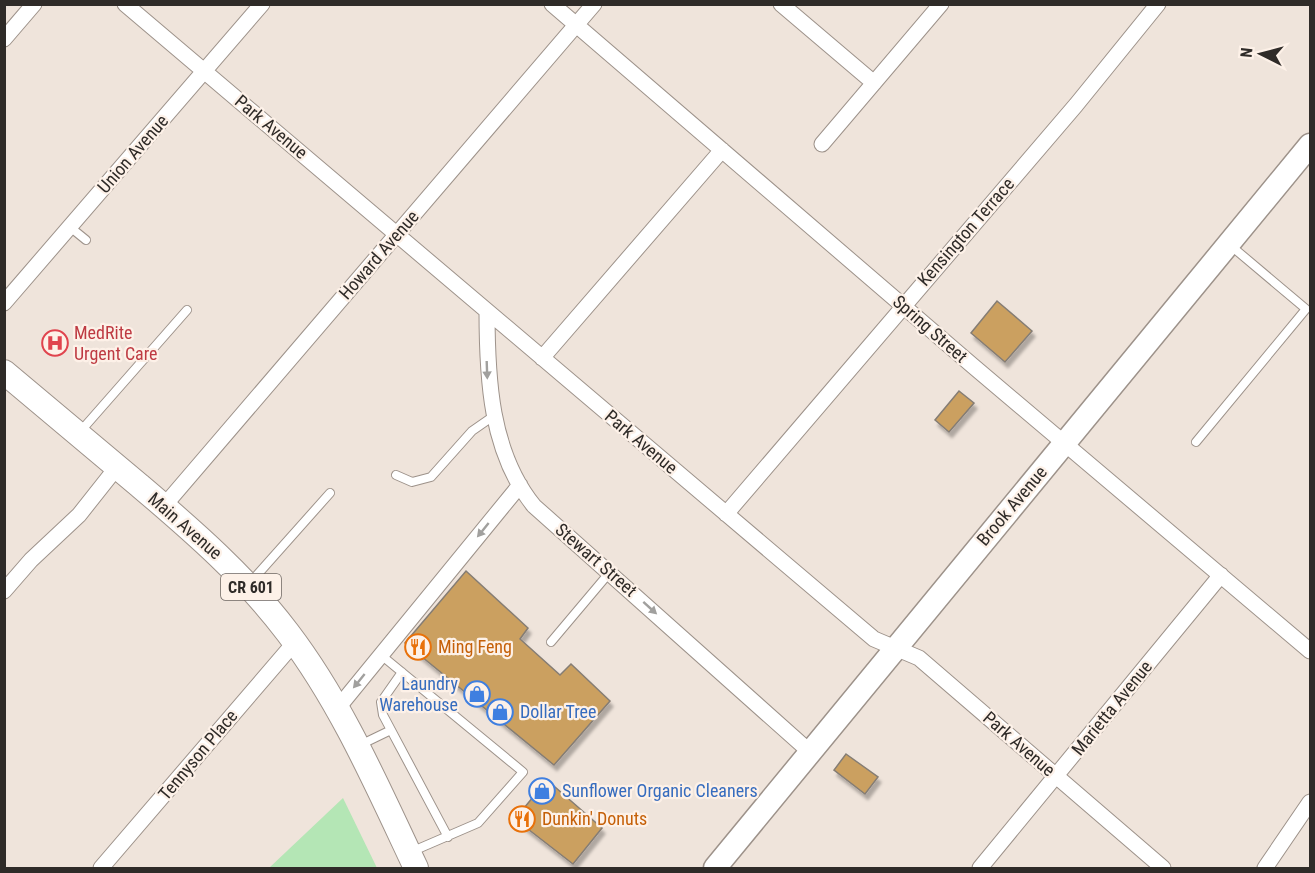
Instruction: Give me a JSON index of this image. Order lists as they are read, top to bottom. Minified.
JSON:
{"streets":{"main road":["Brook Avenue","Main Avenue","CR 601"],"street":["Park Avenue","Union Avenue","Kensington Terrace","Howard Avenue","Spring Street","Stewart Street","Marietta Avenue","Tennyson Place"]},"crossings":[["Park Avenue","Union Avenue"],["Park Avenue","Kensington Terrace"],["Park Avenue","Howard Avenue"],["Park Avenue","Brook Avenue"],["Park Avenue","Stewart Street"],["Park Avenue","Marietta Avenue"],["Kensington Terrace","Spring Street"],["Howard Avenue","Spring Street"],["Howard Avenue","Main Avenue"],["Spring Street","Brook Avenue"],["Spring Street","Marietta Avenue"],["Brook Avenue","Stewart Street"],["Main Avenue","Tennyson Place"]],"one_way":["Stewart Street"],"places":{"hospital":["MedRite Urgent Care"],"restaurant":["Ming Feng","Dunkin' Donuts"],"shop":["Laundry Warehouse","Dollar Tree","Sunflower Organic Cleaners"]},"north":"left"}
